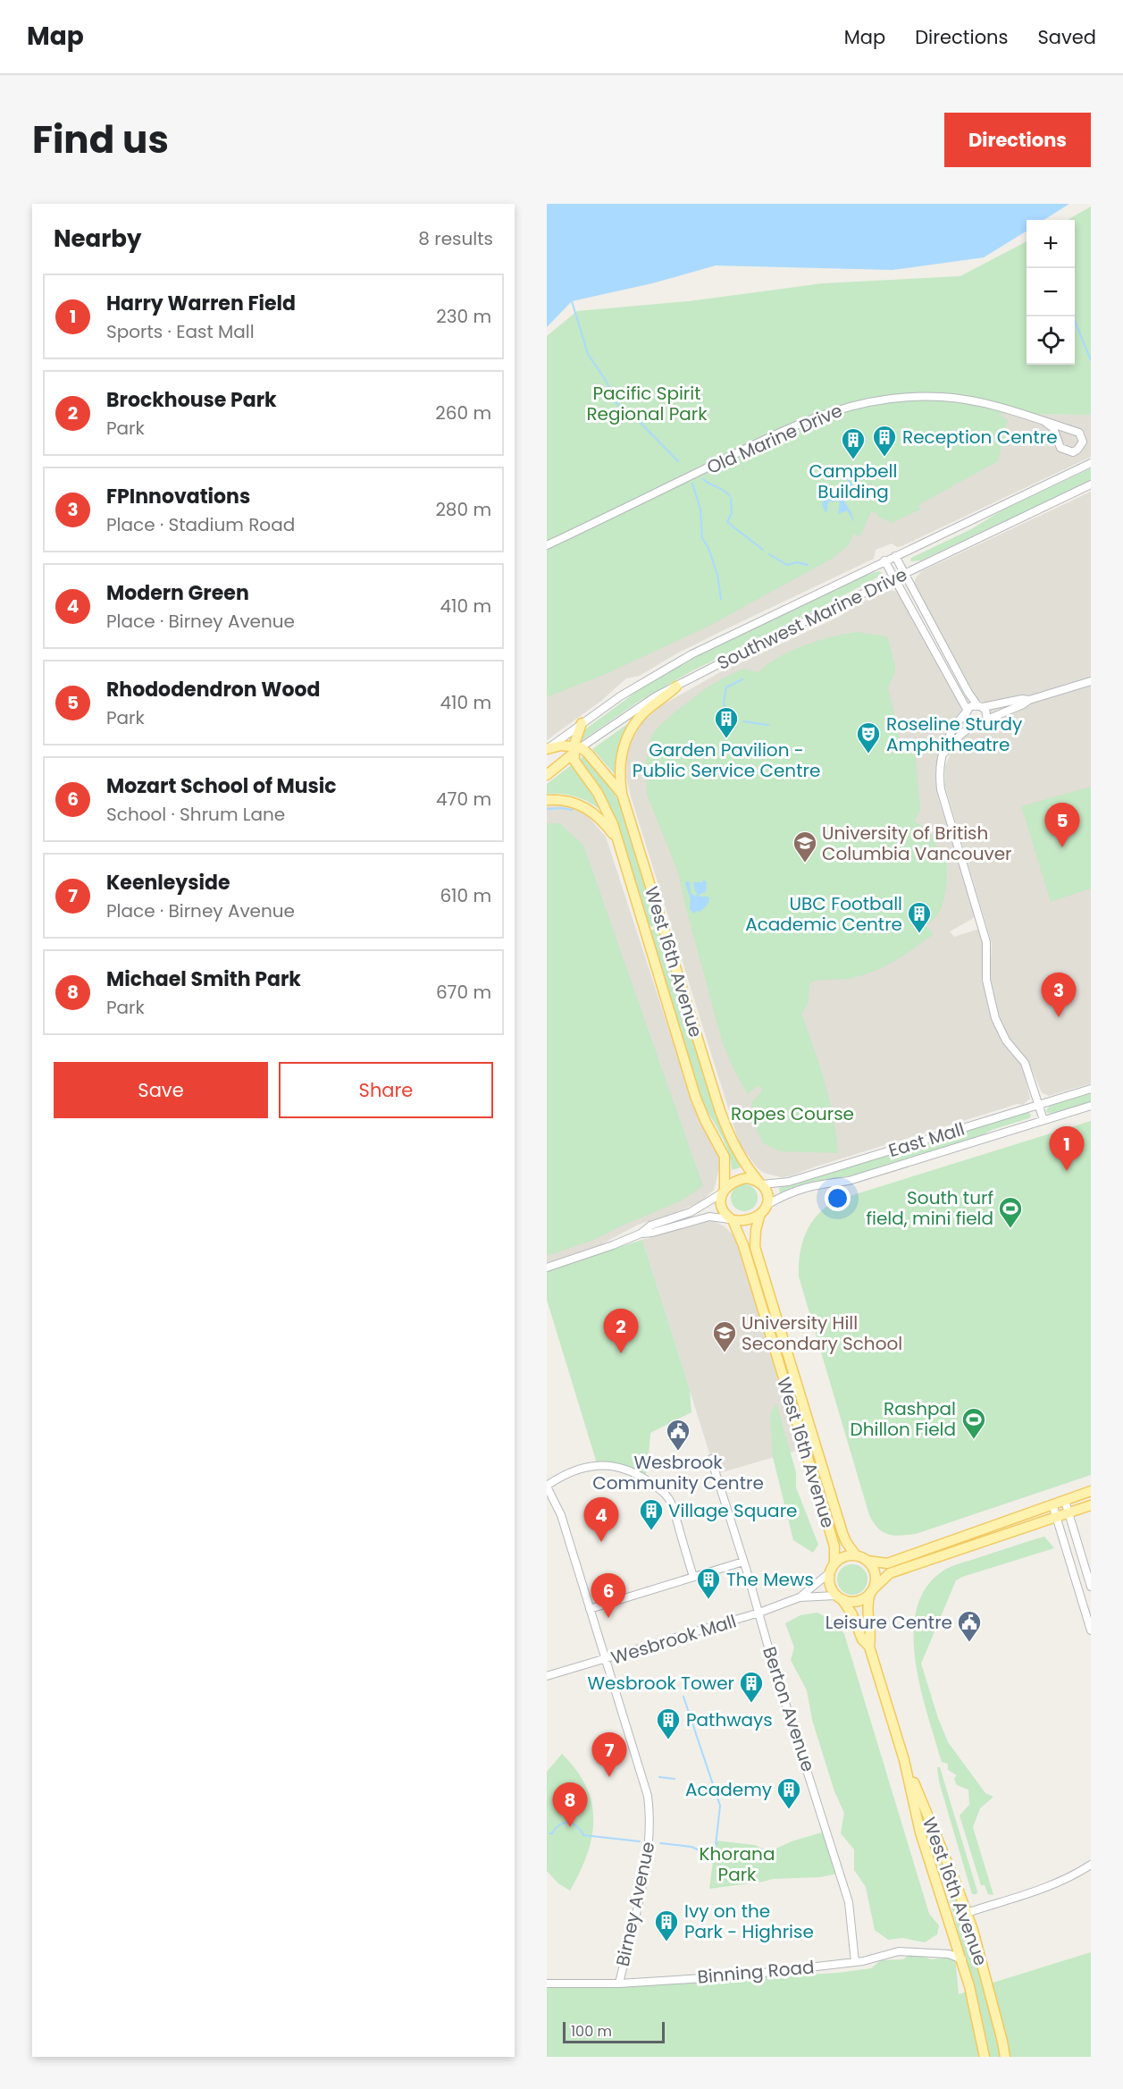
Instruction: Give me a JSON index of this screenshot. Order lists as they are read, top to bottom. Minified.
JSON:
{"streets":{"main road":["Southwest Marine Drive","West 16th Avenue"],"street":["Old Marine Drive","East Mall","Wesbrook Mall","Berton Avenue","Birney Avenue","Binning Road"]},"crossings":[["Southwest Marine Drive","West 16th Avenue"],["West 16th Avenue","East Mall"],["West 16th Avenue","Wesbrook Mall"],["West 16th Avenue","Binning Road"],["Wesbrook Mall","Berton Avenue"],["Wesbrook Mall","Birney Avenue"],["Berton Avenue","Binning Road"],["Birney Avenue","Binning Road"]],"parks":["Pacific Spirit Regional Park","Ropes Course","Khorana Park"],"places":{"building":["Reception Centre","Campbell Building","Garden Pavilion - Public Service Centre","UBC Football Academic Centre","Village Square","The Mews","Wesbrook Tower","Pathways","Academy","Ivy on the Park - Highrise"],"theatre":["Roseline Sturdy Amphitheatre"],"school or university":["University of British Columbia Vancouver","University Hill Secondary School"],"sports":["South turf field, mini field","Rashpal Dhillon Field"],"public building":["Wesbrook Community Centre","Leisure Centre"]},"scale_bar":"100 m","page":{"header":"Map","nav":["Map","Directions","Saved"],"title":"Find us","buttons":["Directions",["Save","Share"]],"heading":["Nearby","8 results"],"map_buttons":["+","−"],"list":[{"mark":"1","name":"Harry Warren Field","note":"Sports · East Mall","value":"230 m"},{"mark":"2","name":"Brockhouse Park","note":"Park","value":"260 m"},{"mark":"3","name":"FPInnovations","note":"Place · Stadium Road","value":"280 m"},{"mark":"4","name":"Modern Green","note":"Place · Birney Avenue","value":"410 m"},{"mark":"5","name":"Rhododendron Wood","note":"Park","value":"410 m"},{"mark":"6","name":"Mozart School of Music","note":"School · Shrum Lane","value":"470 m"},{"mark":"7","name":"Keenleyside","note":"Place · Birney Avenue","value":"610 m"},{"mark":"8","name":"Michael Smith Park","note":"Park","value":"670 m"}],"pins":["5","3","1","2","4","6","7","8"],"scale":"100 m"}}
